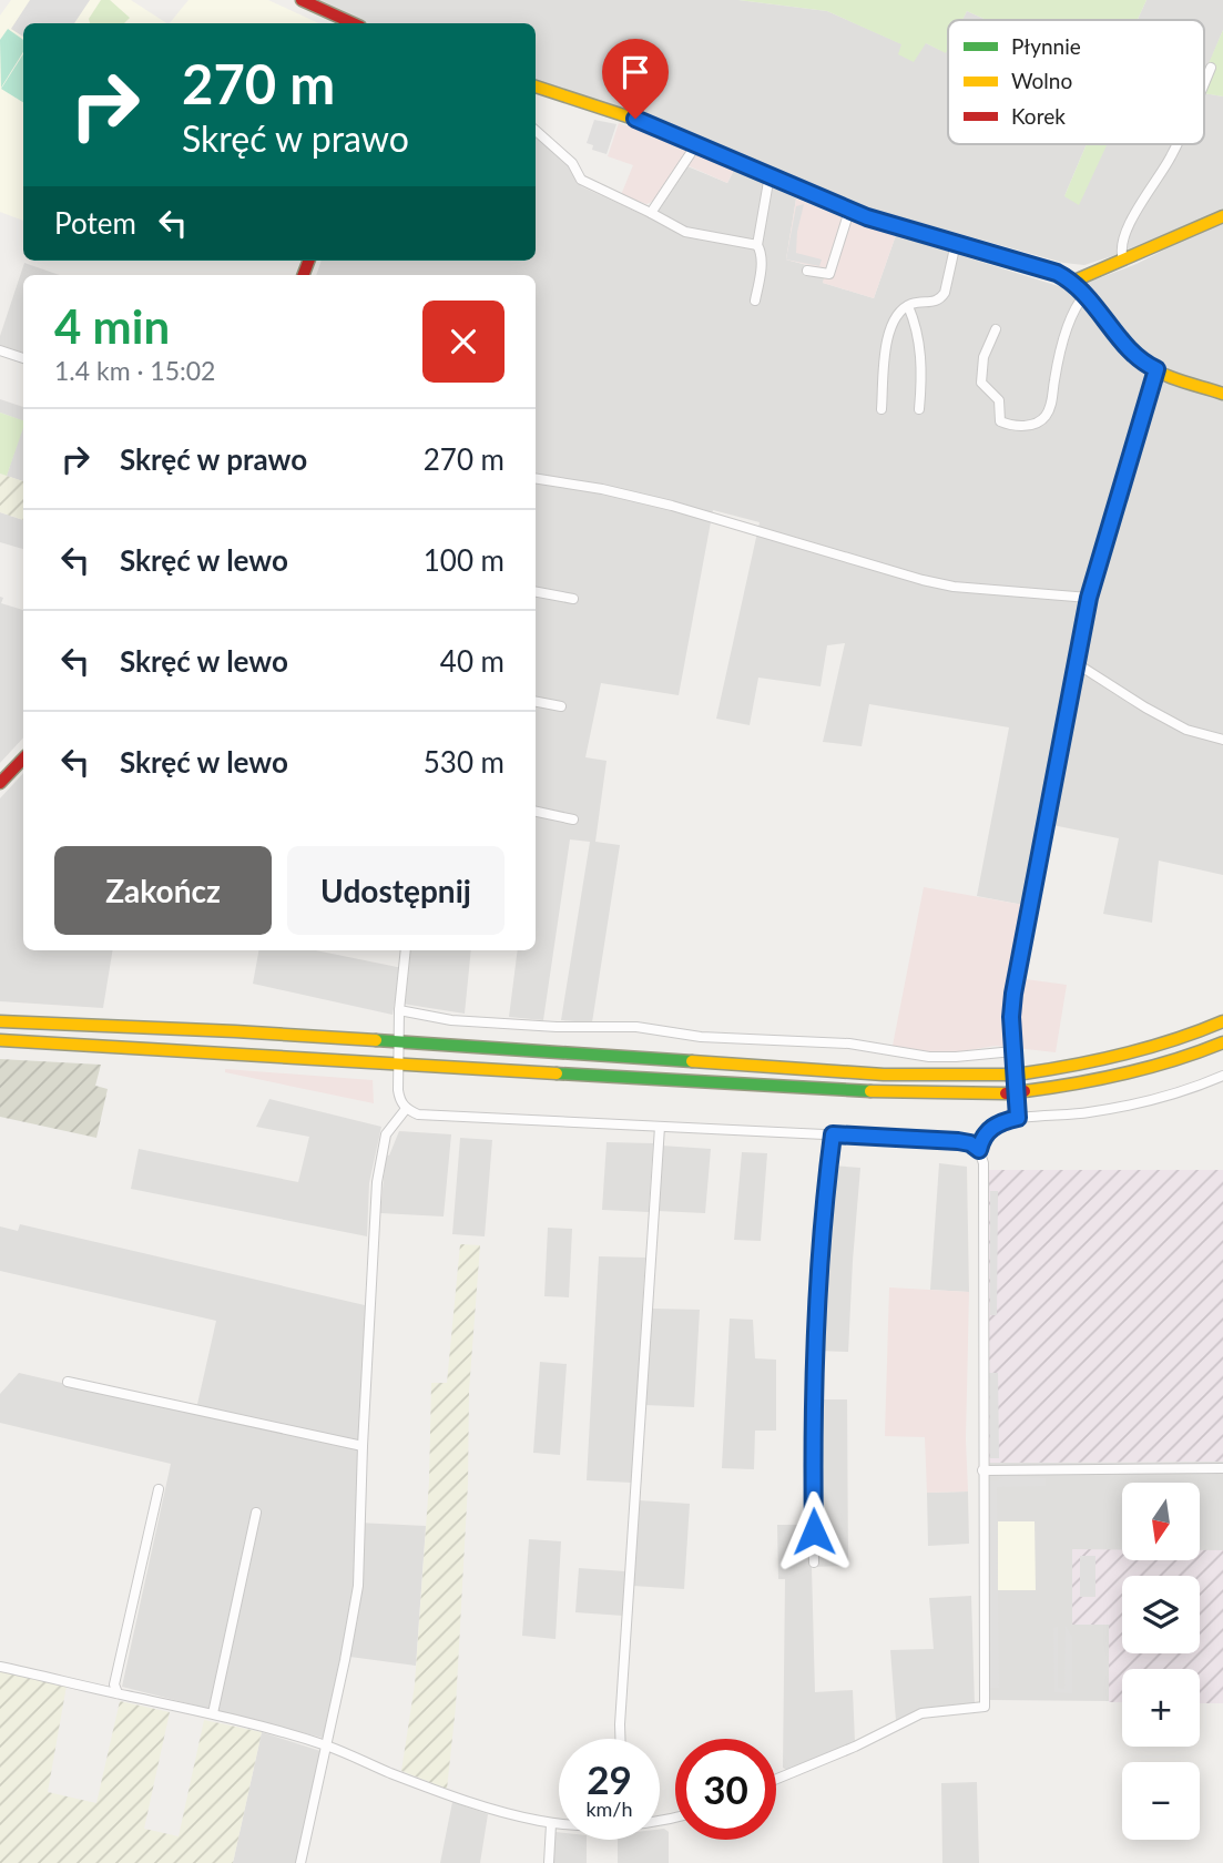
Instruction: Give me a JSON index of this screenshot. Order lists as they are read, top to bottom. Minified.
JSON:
{"legend":["Płynnie","Wolno","Korek"],"north":"bottom","page":{"turn":["270 m","Skręć w prawo"],"then":"Potem","heading":["4 min","1.4 km · 15:02"],"list":[{"name":"Skręć w prawo","value":"270 m"},{"name":"Skręć w lewo","value":"100 m"},{"name":"Skręć w lewo","value":"40 m"},{"name":"Skręć w lewo","value":"530 m"}],"buttons":["Zakończ","Udostępnij"],"map_buttons":["+","−"],"speed":"29 km/h","limit":"30"}}
